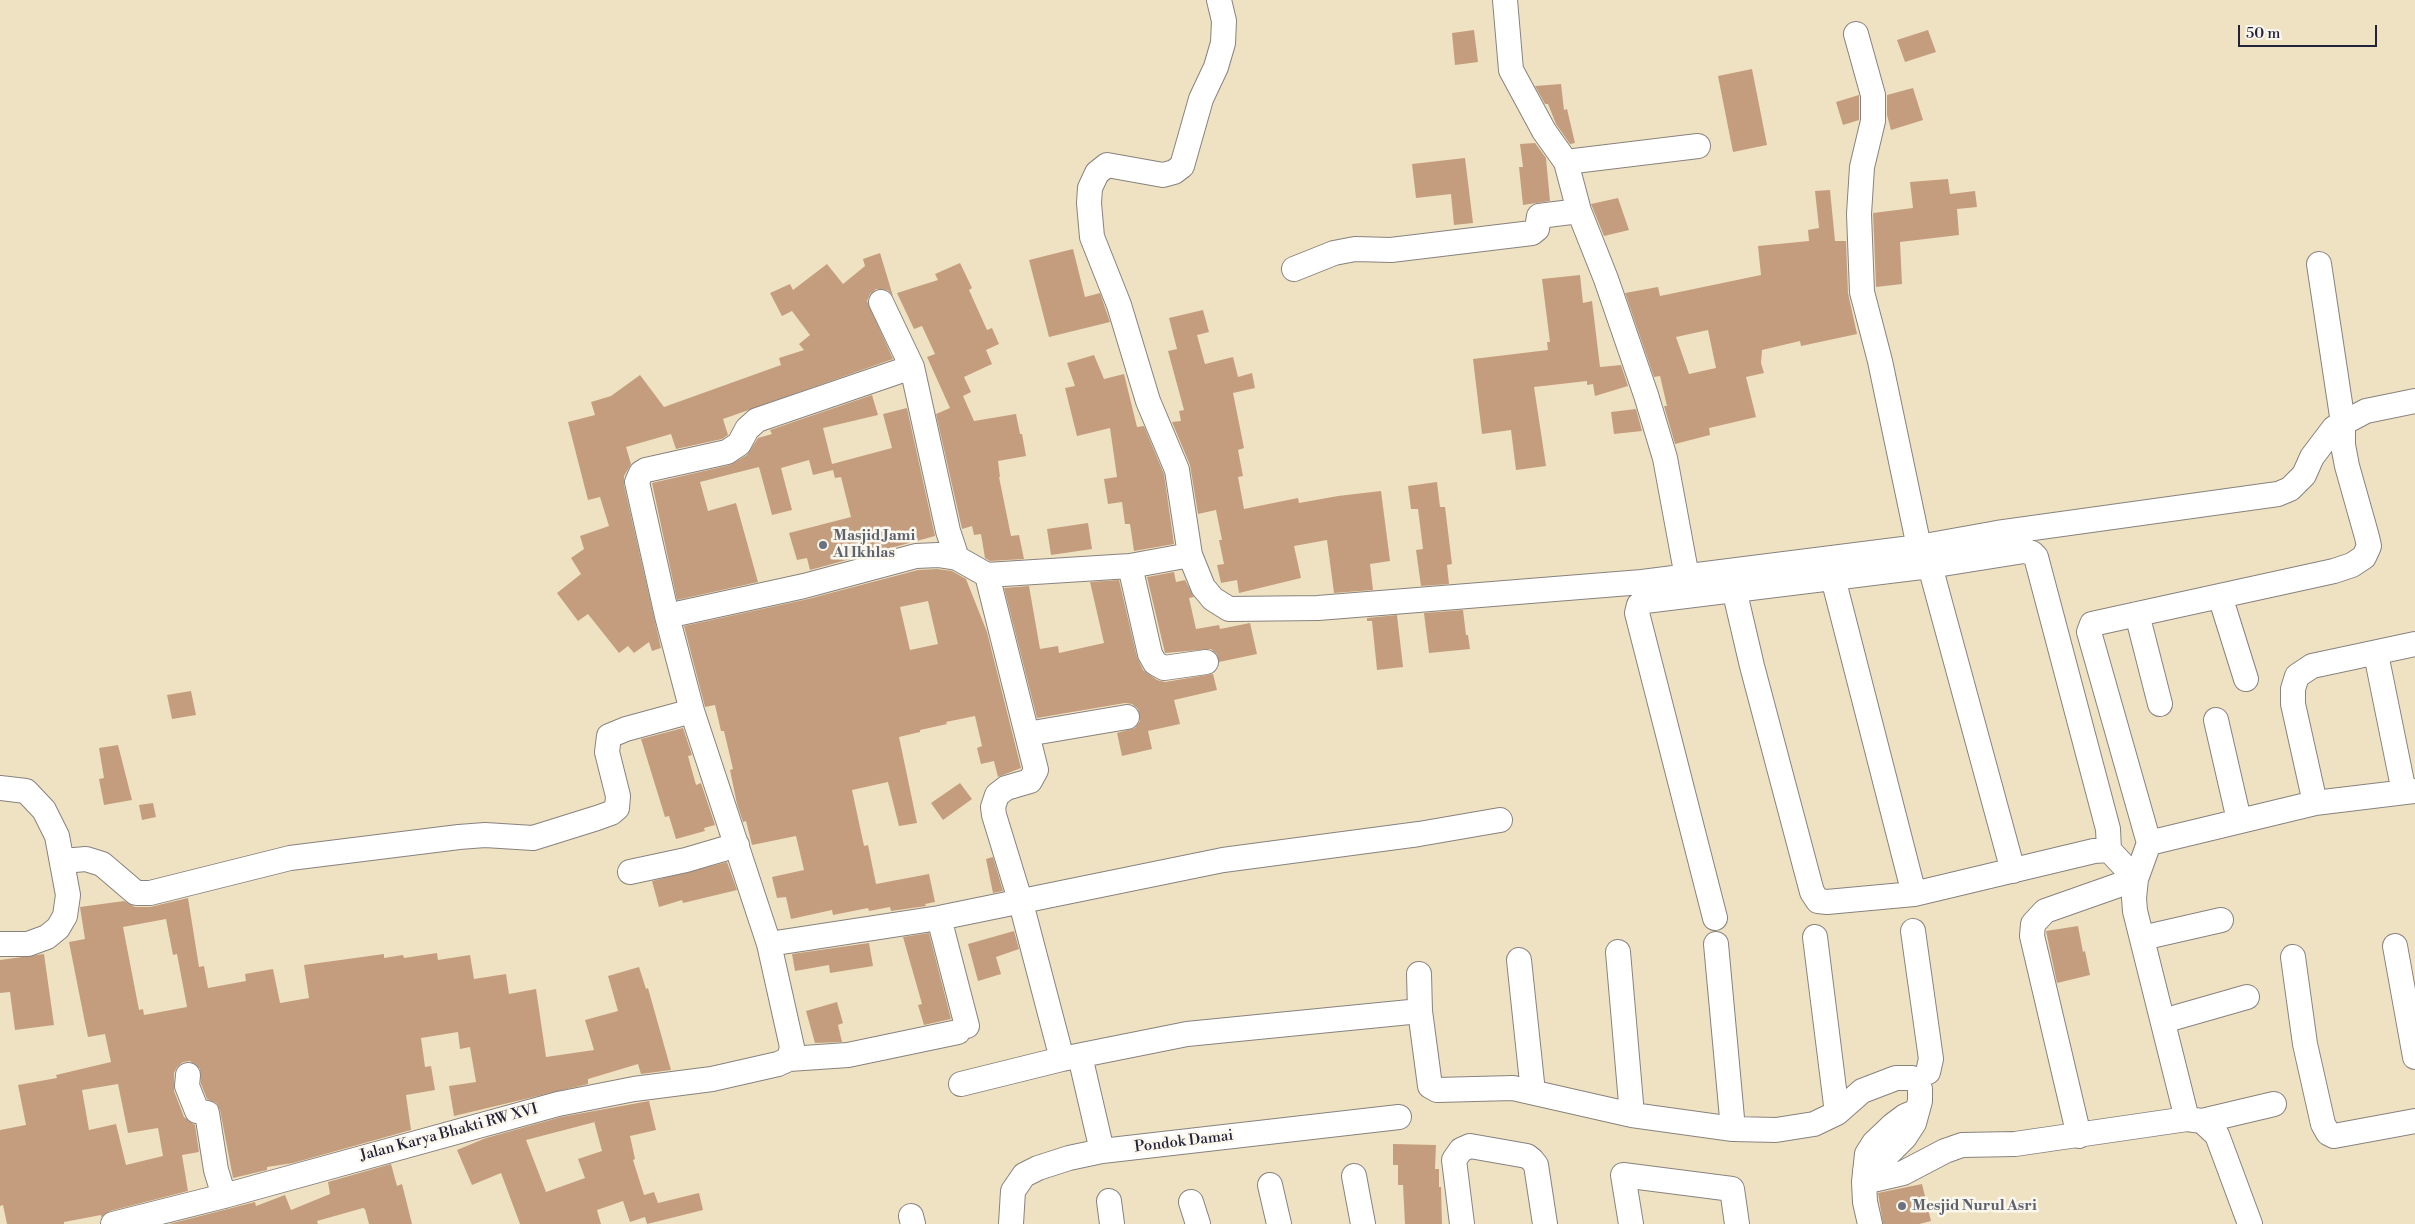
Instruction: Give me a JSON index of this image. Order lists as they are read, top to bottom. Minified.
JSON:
{"streets":{"street":["Jalan Karya Bhakti RW XVI","Pondok Damai"]},"places":["Masjid Jami Al Ikhlas","Mesjid Nurul Asri"],"scale_bar":"50 m"}
